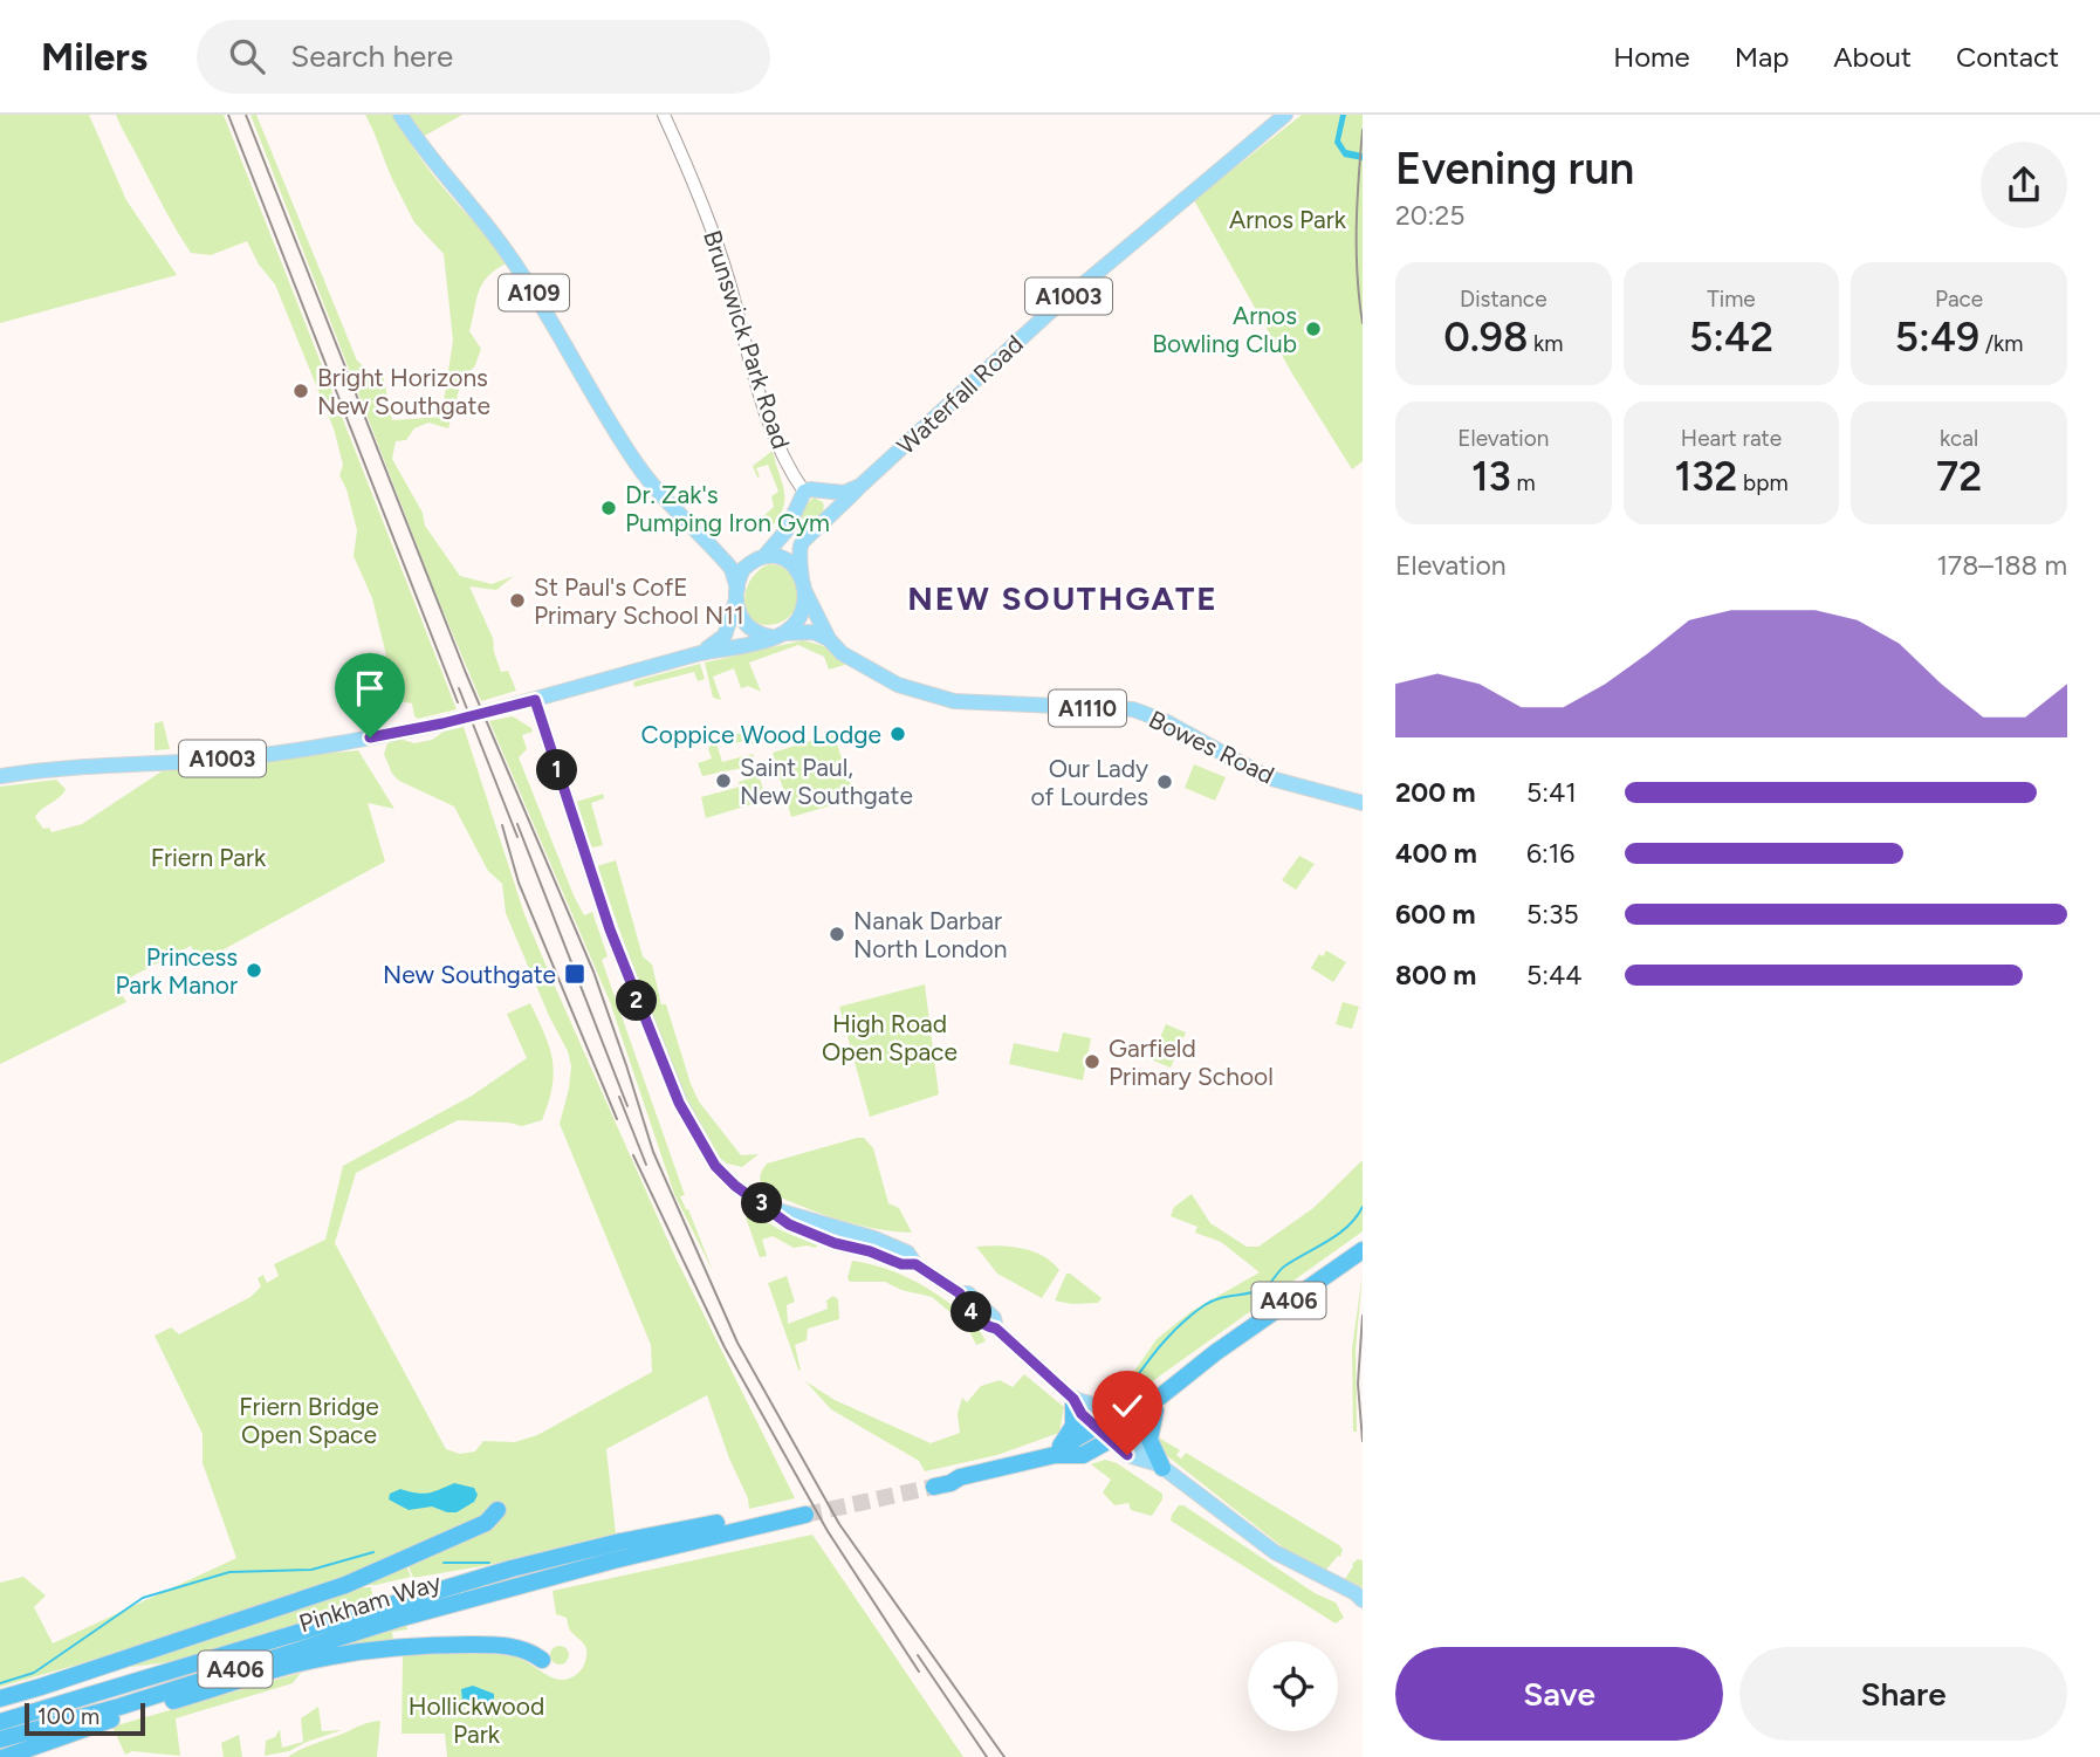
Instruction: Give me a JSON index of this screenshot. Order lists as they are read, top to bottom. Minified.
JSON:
{"streets":{"highway":["A406","Pinkham Way"],"main road":["A109","A1003","Waterfall Road","A1110","Bowes Road"],"street":["Brunswick Park Road"]},"crossings":[["A109","A1003"],["A109","Bowes Road"],["A1003","Brunswick Park Road"],["A1003","Waterfall Road"],["A1003","Bowes Road"],["A406","Pinkham Way"]],"districts":["NEW SOUTHGATE"],"parks":["Arnos Park","Friern Park","High Road Open Space","Friern Bridge Open Space","Hollickwood Park"],"places":{"other":["Arnos Bowling Club","Bright Horizons New Southgate","Dr. Zak's Pumping Iron Gym","St Paul's CofE Primary School N11","Coppice Wood Lodge","Saint Paul, New Southgate","Our Lady of Lourdes","Nanak Darbar North London","Princess Park Manor","Garfield Primary School"],"transit":["New Southgate"]},"scale_bar":"100 m","page":{"header":"Milers","search":"Search here","nav":["Home","Map","About","Contact"],"heading":["Evening run","20:25"],"stats":[["Distance","0.98 km"],["Time","5:42"],["Pace","5:49 /km"],["Elevation","13 m"],["Heart rate","132 bpm"],["kcal","72"]],"chart":["Elevation","178–188 m"],"pins":["1","2","3","4"],"list":[{"name":"200 m","note":"5:41"},{"name":"400 m","note":"6:16"},{"name":"600 m","note":"5:35"},{"name":"800 m","note":"5:44"}],"buttons":["Save","Share"],"scale":"100 m"}}
